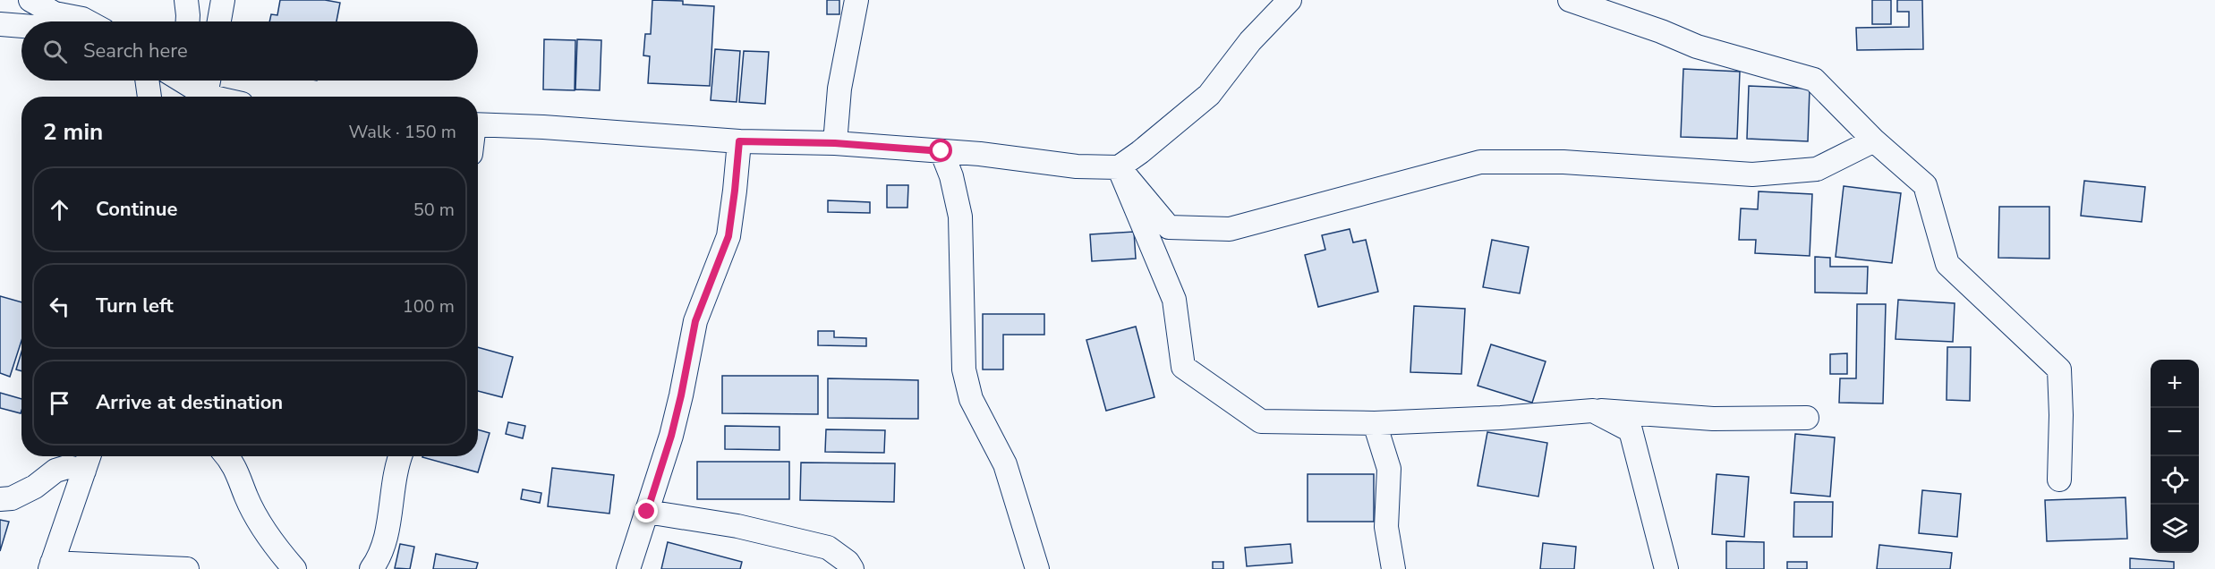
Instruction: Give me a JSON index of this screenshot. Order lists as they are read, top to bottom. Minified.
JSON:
{"page":{"search":"Search here","heading":["2 min","Walk · 150 m"],"list":[["Continue","50 m"],["Turn left","100 m"],"Arrive at destination"],"map_buttons":["+","−"]}}
